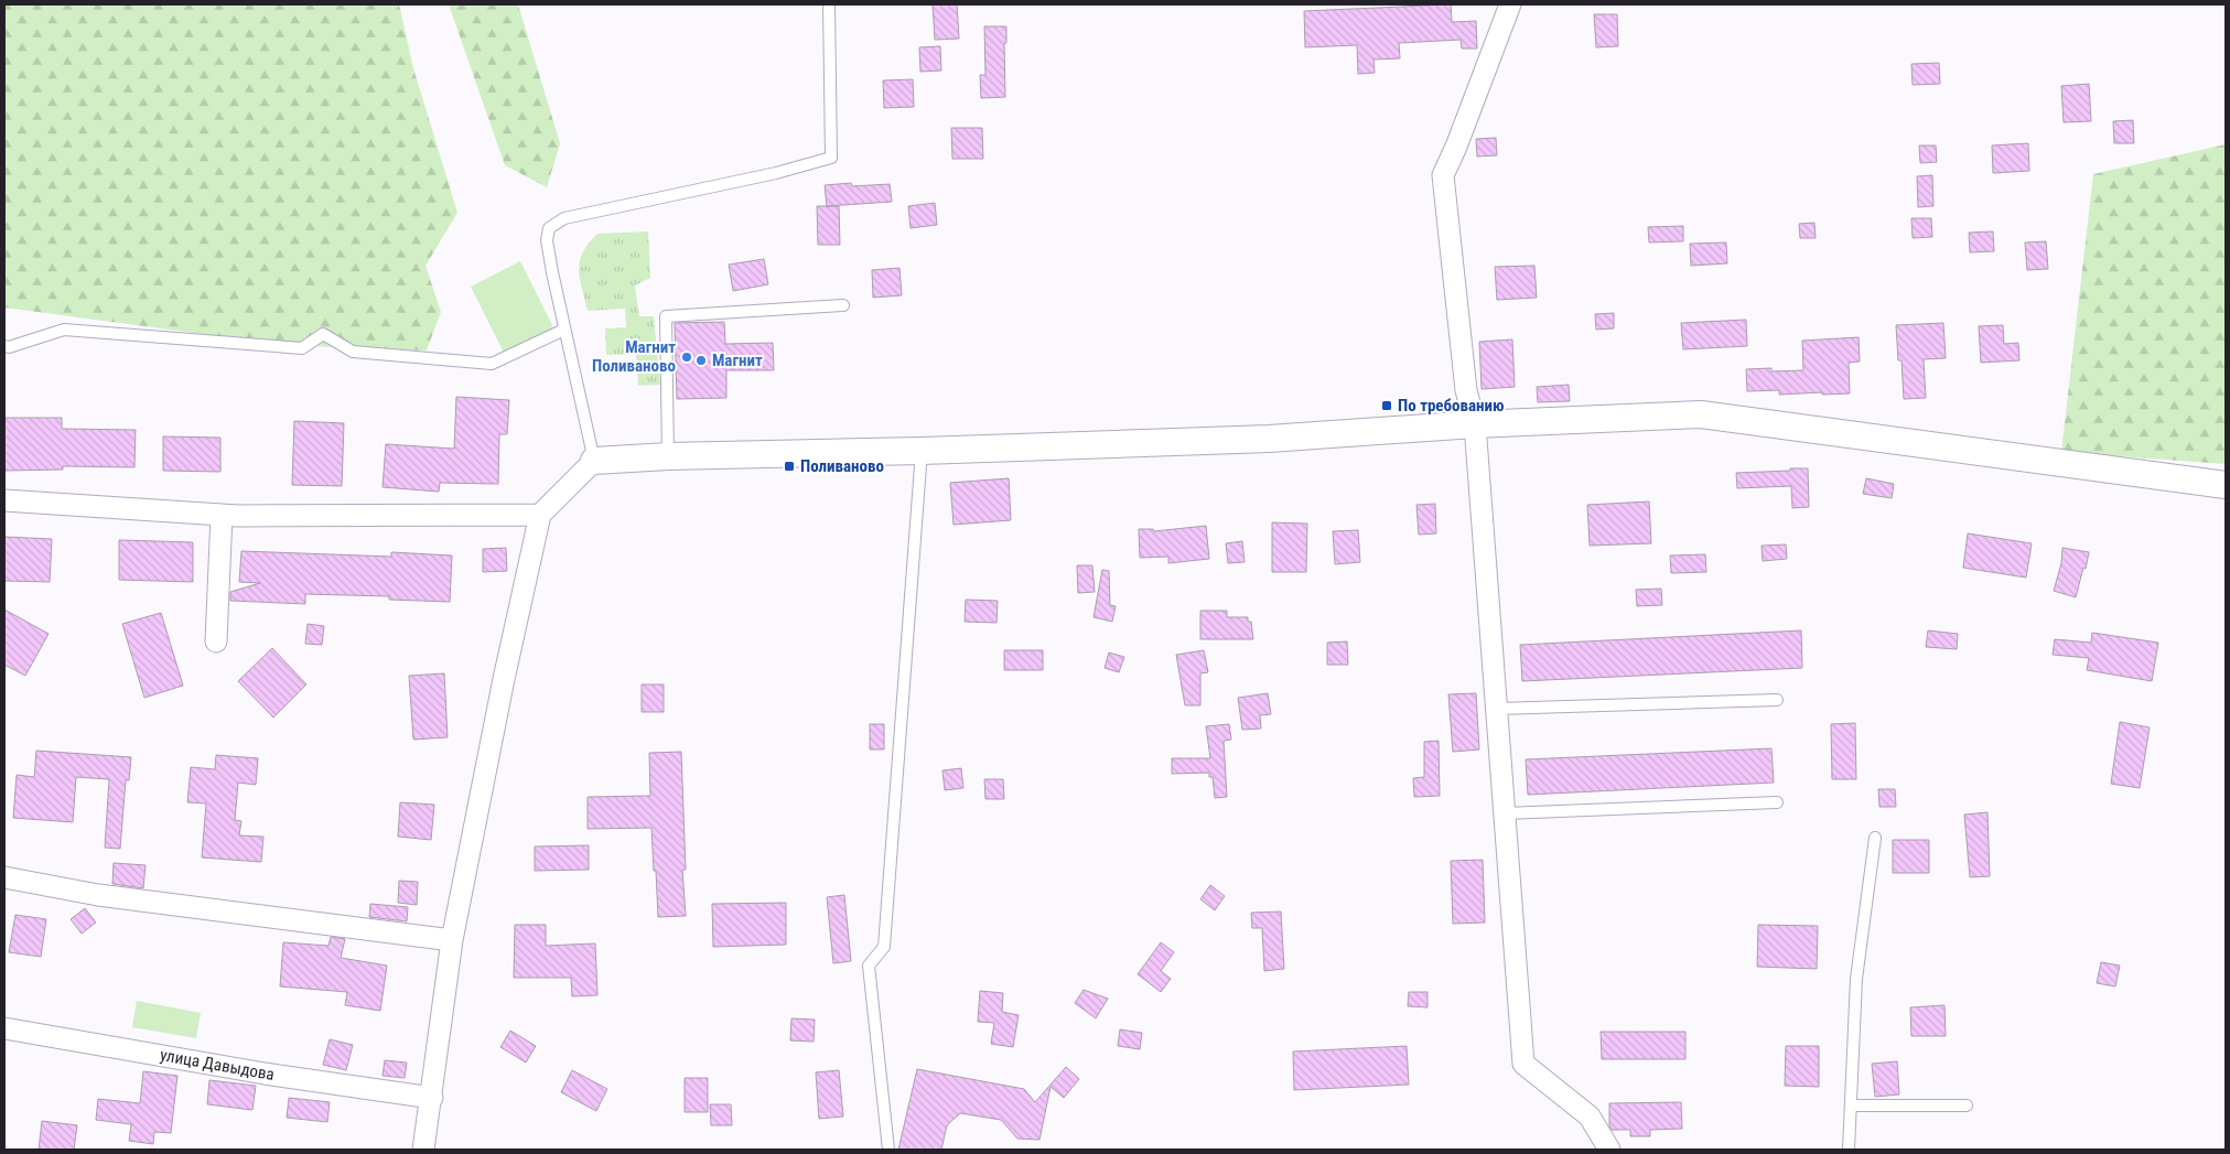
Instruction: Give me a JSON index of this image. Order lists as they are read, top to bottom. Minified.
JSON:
{"streets":{"street":["улица Давыдова"]},"places":{"other":["Магнит Поливаново","Магнит"],"transit":["По требованию","Поливаново"]}}
